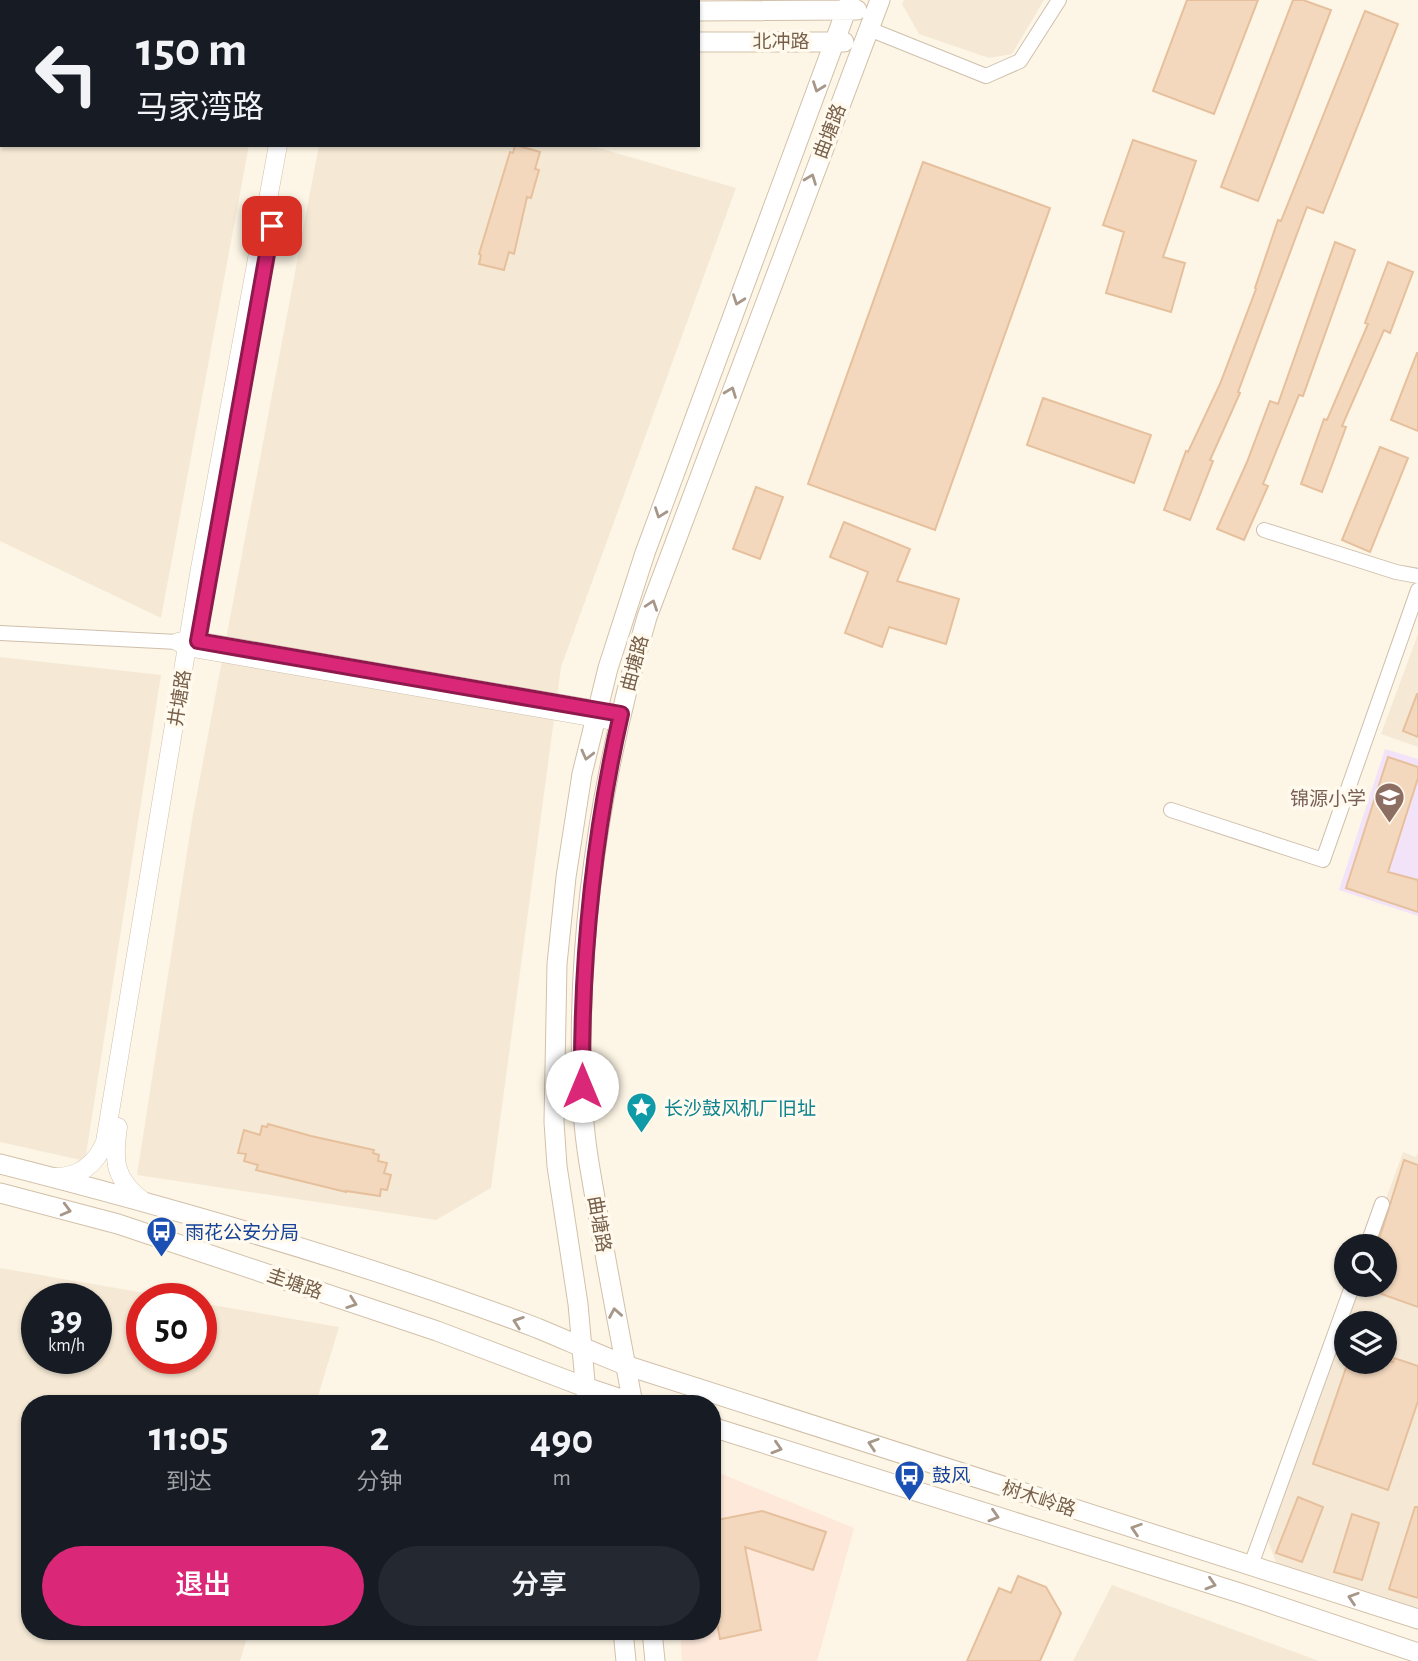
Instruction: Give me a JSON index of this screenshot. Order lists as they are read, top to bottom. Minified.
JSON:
{"streets":{"main road":["北冲路","曲塘路","圭塘路","树木岭路"],"street":["井塘路"]},"crossings":[["北冲路","曲塘路"],["曲塘路","圭塘路"],["曲塘路","树木岭路"],["井塘路","圭塘路"],["圭塘路","树木岭路"]],"places":{"school or university":["锦源小学"],"place":["长沙鼓风机厂旧址"],"bus stop":["雨花公安分局","鼓风"]},"page":{"turn":["150 m","马家湾路"],"speed":"39 km/h","limit":"50","eta":["11:05","到达","2","分钟","490","m"],"buttons":["退出","分享"]}}
